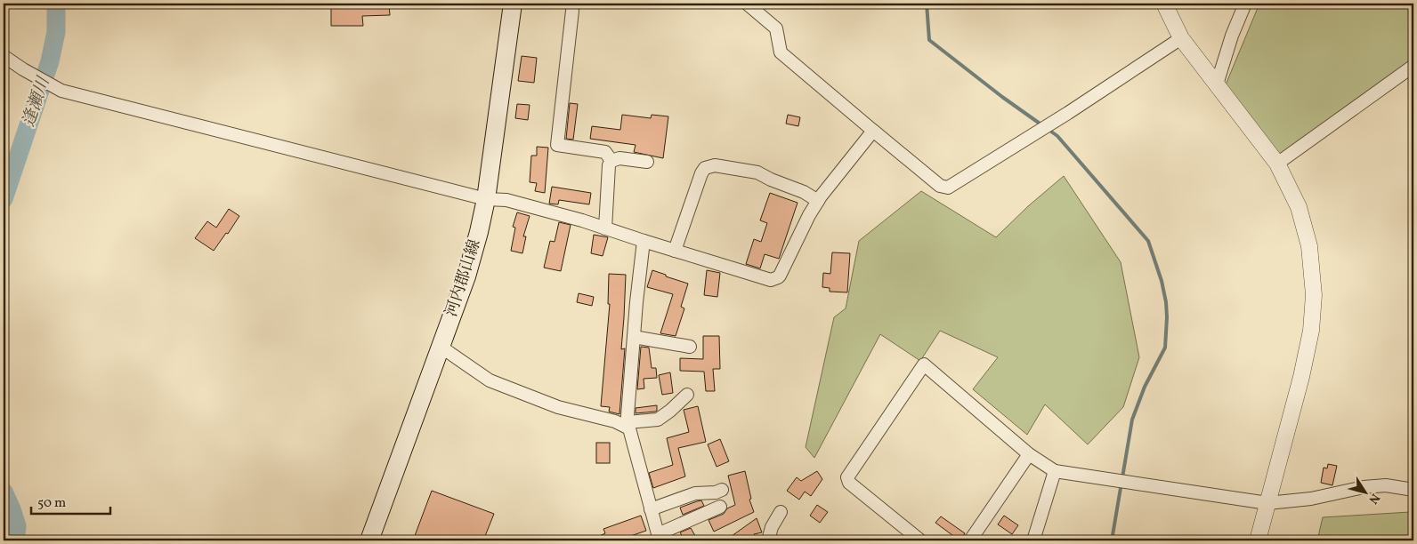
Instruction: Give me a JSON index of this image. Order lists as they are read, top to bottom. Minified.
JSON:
{"streets":{"main road":["河内郡山線"]},"water":["逢瀬川"],"scale_bar":"50 m","north":"bottom right"}
